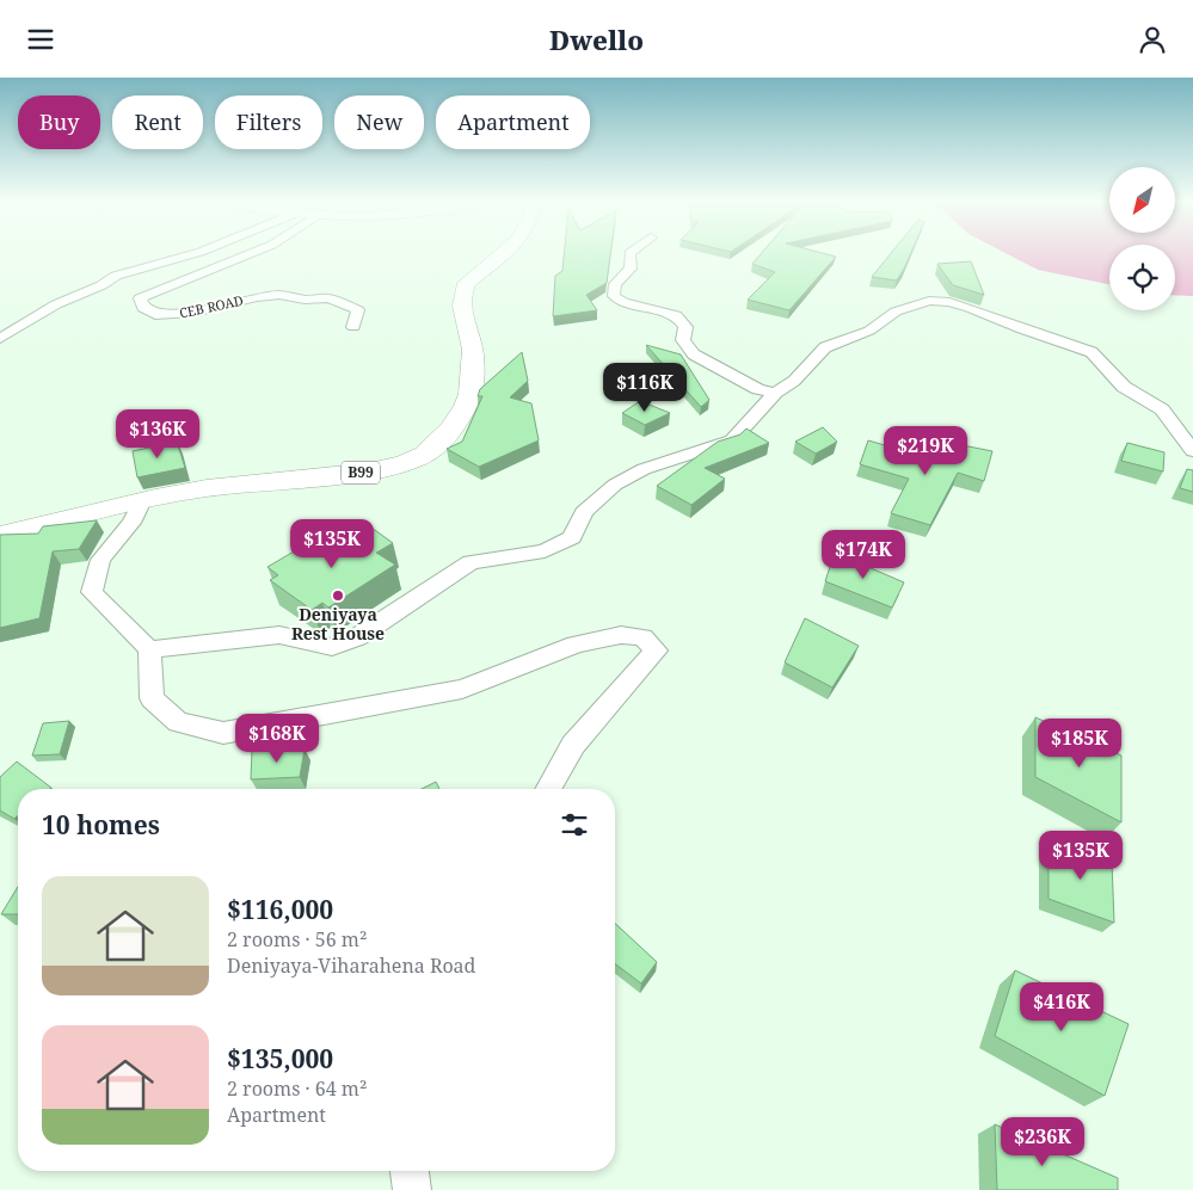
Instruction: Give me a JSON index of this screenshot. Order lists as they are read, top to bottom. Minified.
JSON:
{"streets":{"main road":["B99"],"street":["CEB ROAD"]},"places":["Deniyaya Rest House"],"north":"bottom left","page":{"header":"Dwello","chip":["Buy","Rent","Filters","New","Apartment"],"price":["$116K","$136K","$219K","$135K","$174K","$168K","$185K","$135K","$416K","$236K"],"heading":"10 homes","list":[{"name":"$116,000","note":"2 rooms · 56 m² · Deniyaya-Viharahena Road"},{"name":"$135,000","note":"2 rooms · 64 m² · Apartment"}]}}
